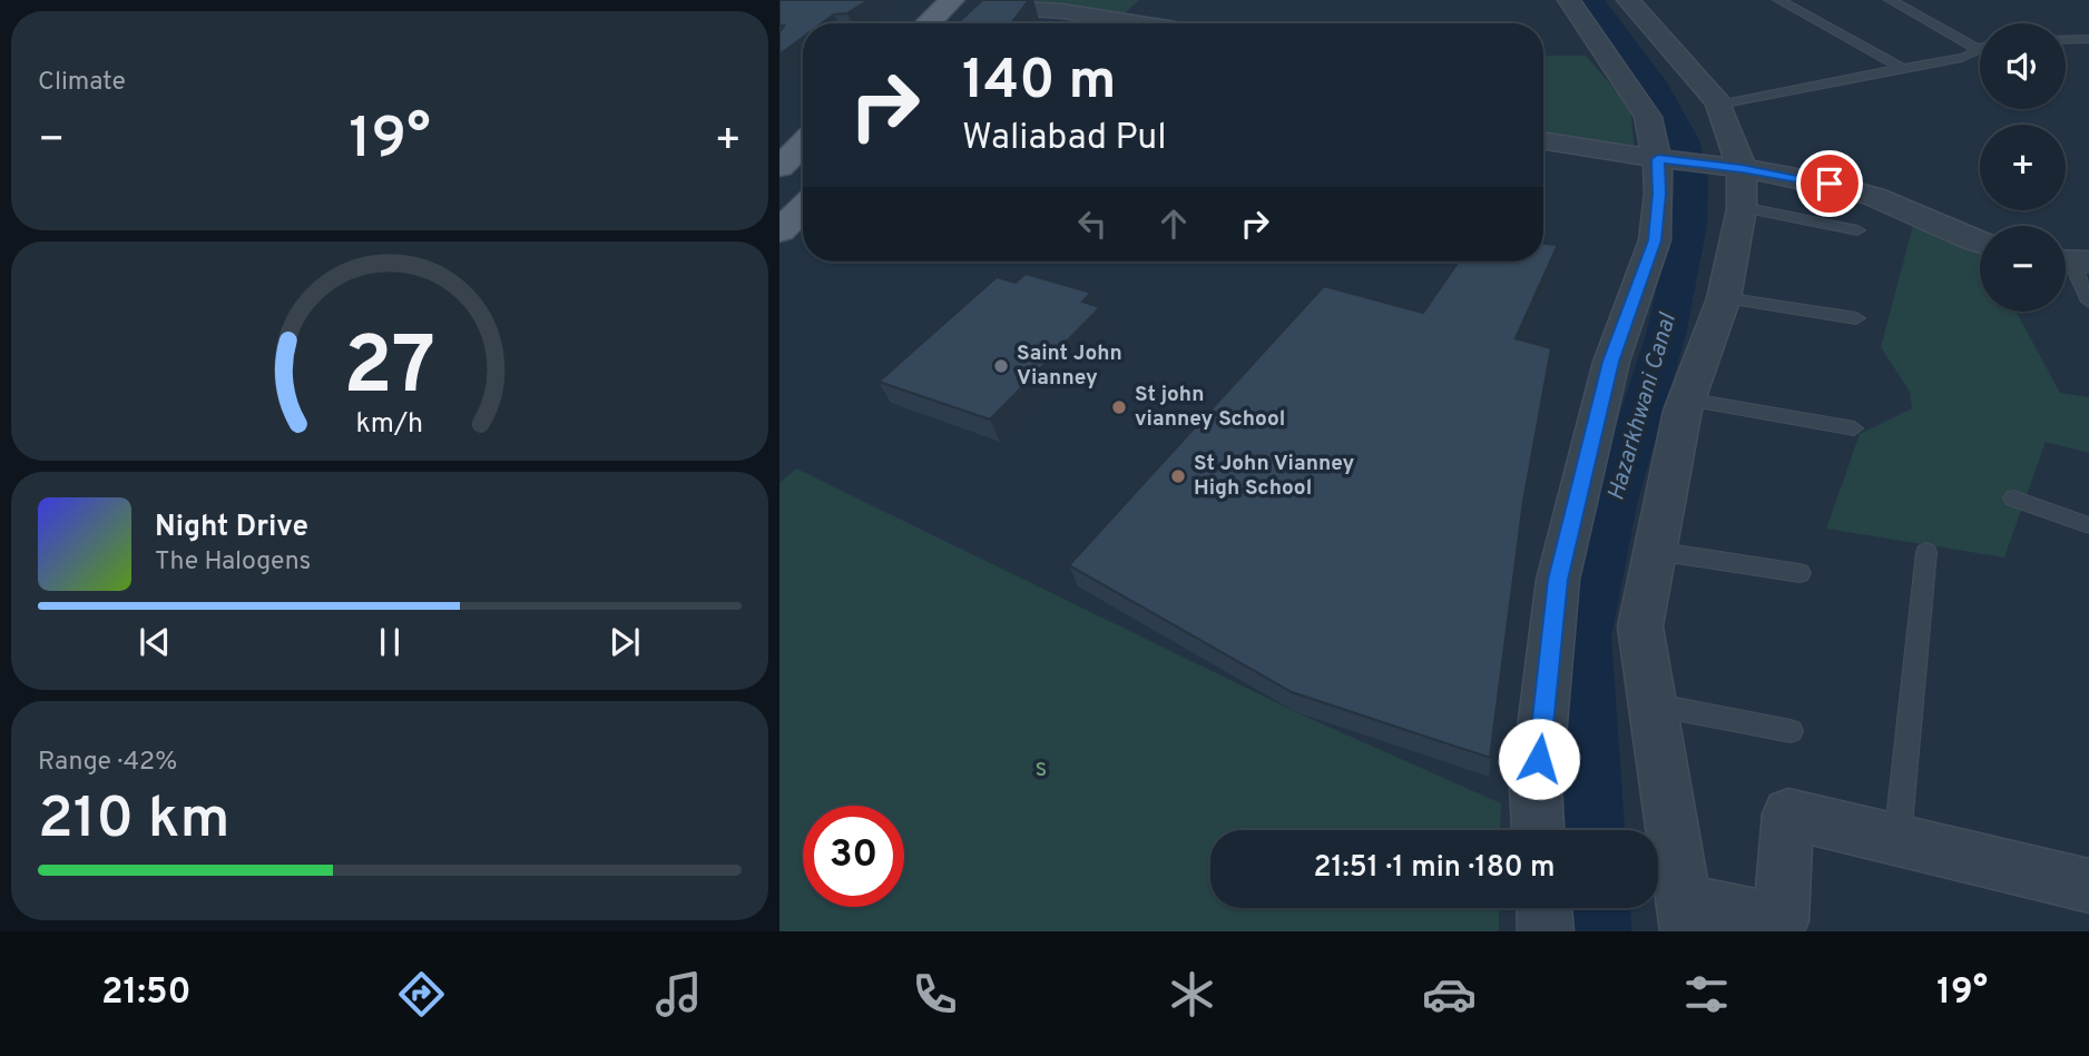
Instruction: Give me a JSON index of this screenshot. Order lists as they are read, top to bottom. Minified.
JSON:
{"water":["Hazarkhwani Canal"],"parks":["s"],"places":["Saint John Vianney","St john vianney School","St John Vianney High School"],"page":{"tile":["Climate",["Range · 42%","210 km"]],"map_buttons":["+","−"],"turn":["140 m","Waliabad Pul"],"heat":["−","19°","+"],"song":["Night Drive","The Halogens"],"limit":"30","trip":"21:51 · 1 min · 180 m","tabs":["21:50","19°"],"gauge":["27","km/h"]}}
